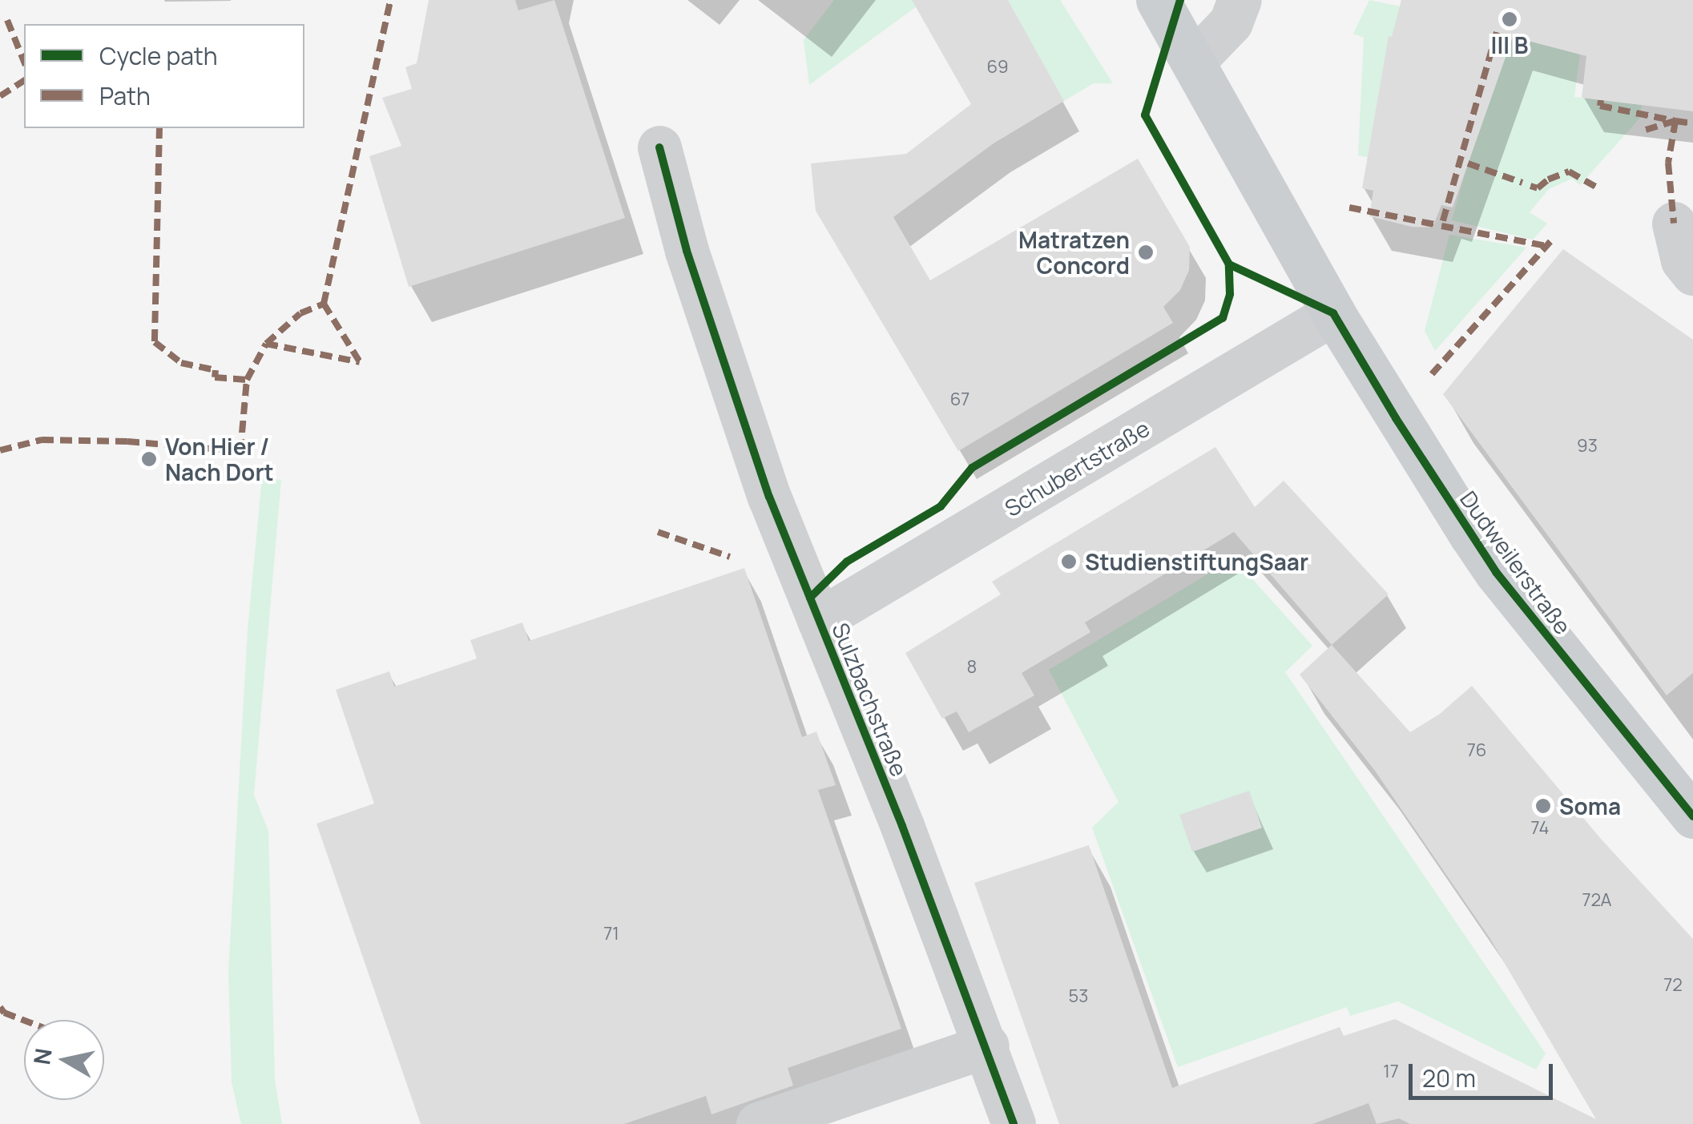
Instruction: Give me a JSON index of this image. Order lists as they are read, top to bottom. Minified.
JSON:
{"streets":{"main road":["Dudweilerstraße"],"street":["Schubertstraße","Sulzbachstraße"]},"crossings":[["Schubertstraße","Dudweilerstraße"],["Schubertstraße","Sulzbachstraße"]],"places":["III B","Matratzen Concord","Von Hier / Nach Dort","StudienstiftungSaar","Soma"],"house_numbers":["69","67","93","8","76","74","72A","71","72","53","17"],"legend":["Cycle path","Path"],"scale_bar":"20 m","north":"left"}
